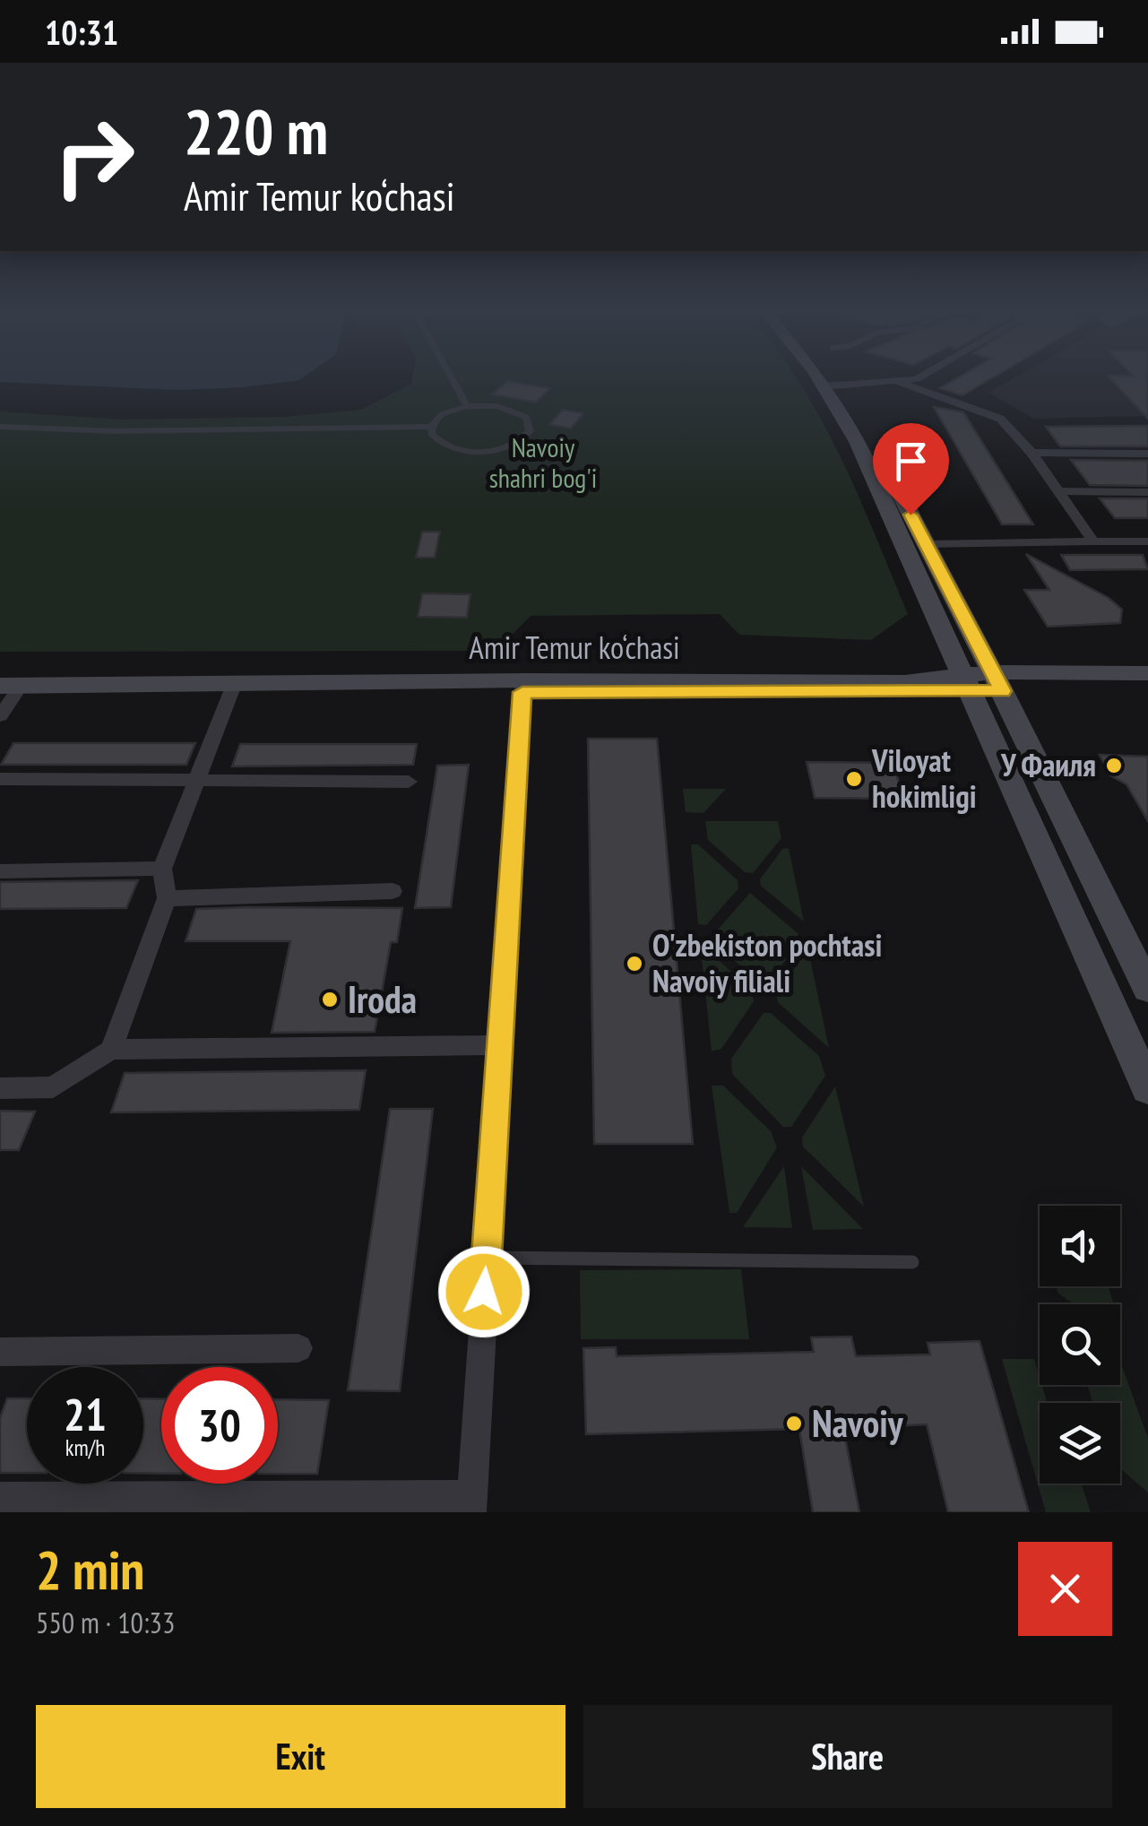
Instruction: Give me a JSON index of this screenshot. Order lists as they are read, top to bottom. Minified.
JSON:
{"streets":{"main road":["Amir Temur ko‘chasi"]},"parks":["Navoiy shahri bog'i"],"places":["У Фаиля","Viloyat hokimligi","O'zbekiston pochtasi Navoiy filiali","Iroda","Navoiy"],"page":{"status":"10:31","turn":["220 m","Amir Temur ko‘chasi"],"speed":"21 km/h","limit":"30","heading":["2 min","550 m · 10:33"],"buttons":["Exit","Share"]}}
